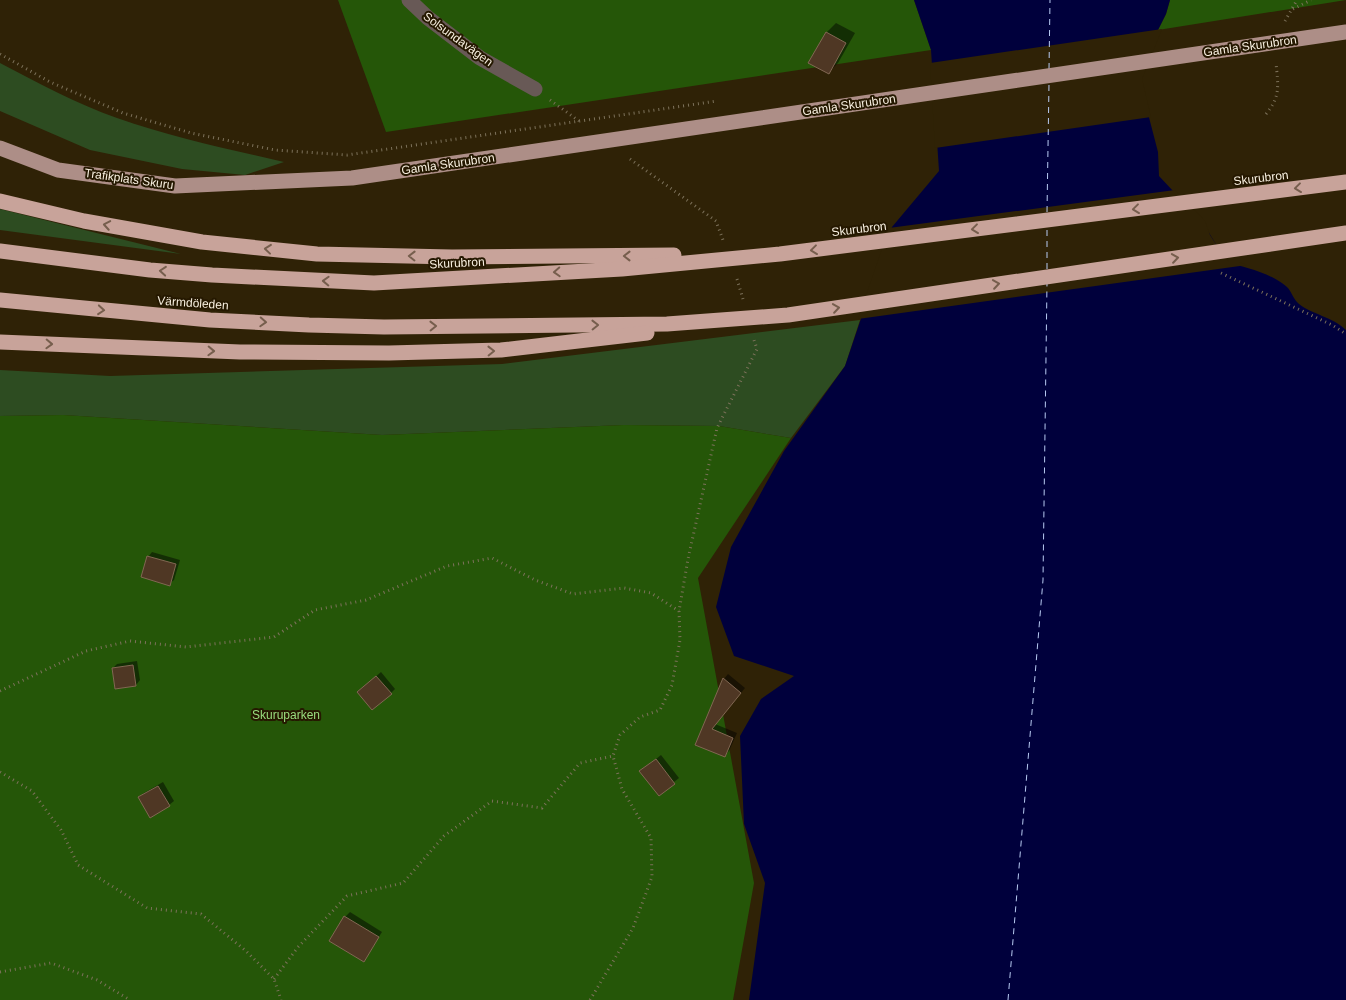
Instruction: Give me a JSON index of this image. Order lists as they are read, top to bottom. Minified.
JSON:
{"streets":{"highway":["Skurubron","Värmdöleden"],"main road":["Gamla Skurubron","Trafikplats Skuru"],"lane":["Solsundavägen"]},"crossings":[["Gamla Skurubron","Trafikplats Skuru"]],"parks":["Skuruparken"]}
